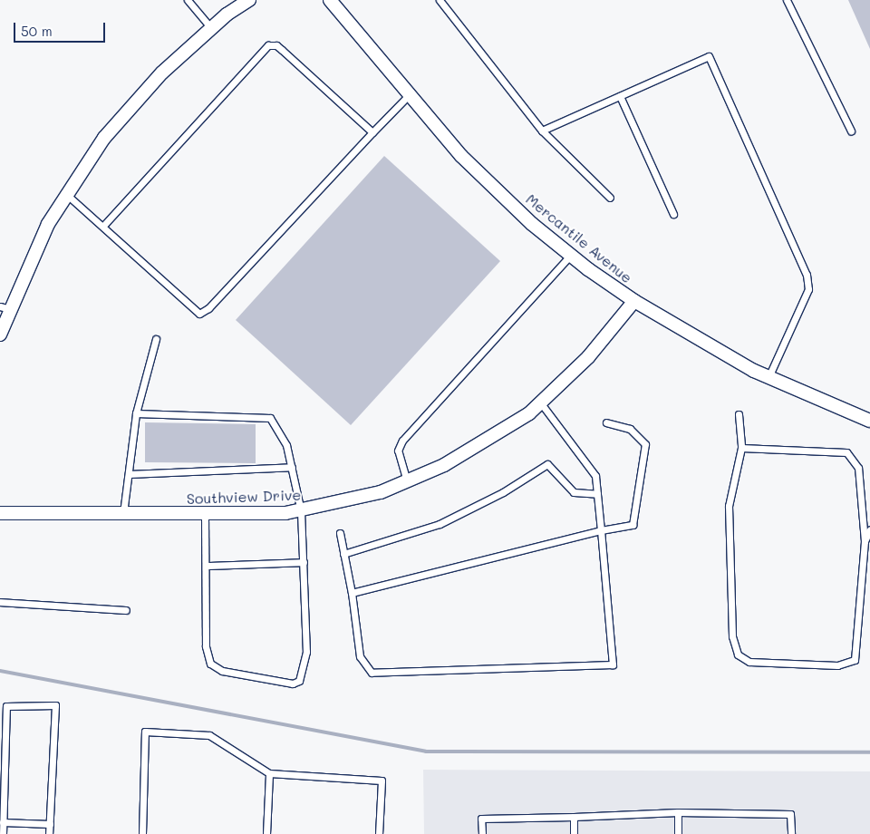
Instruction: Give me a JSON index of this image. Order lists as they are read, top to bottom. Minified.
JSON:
{"streets":{"street":["Mercantile Avenue","Southview Drive"]},"crossings":[["Mercantile Avenue","Southview Drive"]],"scale_bar":"50 m"}
